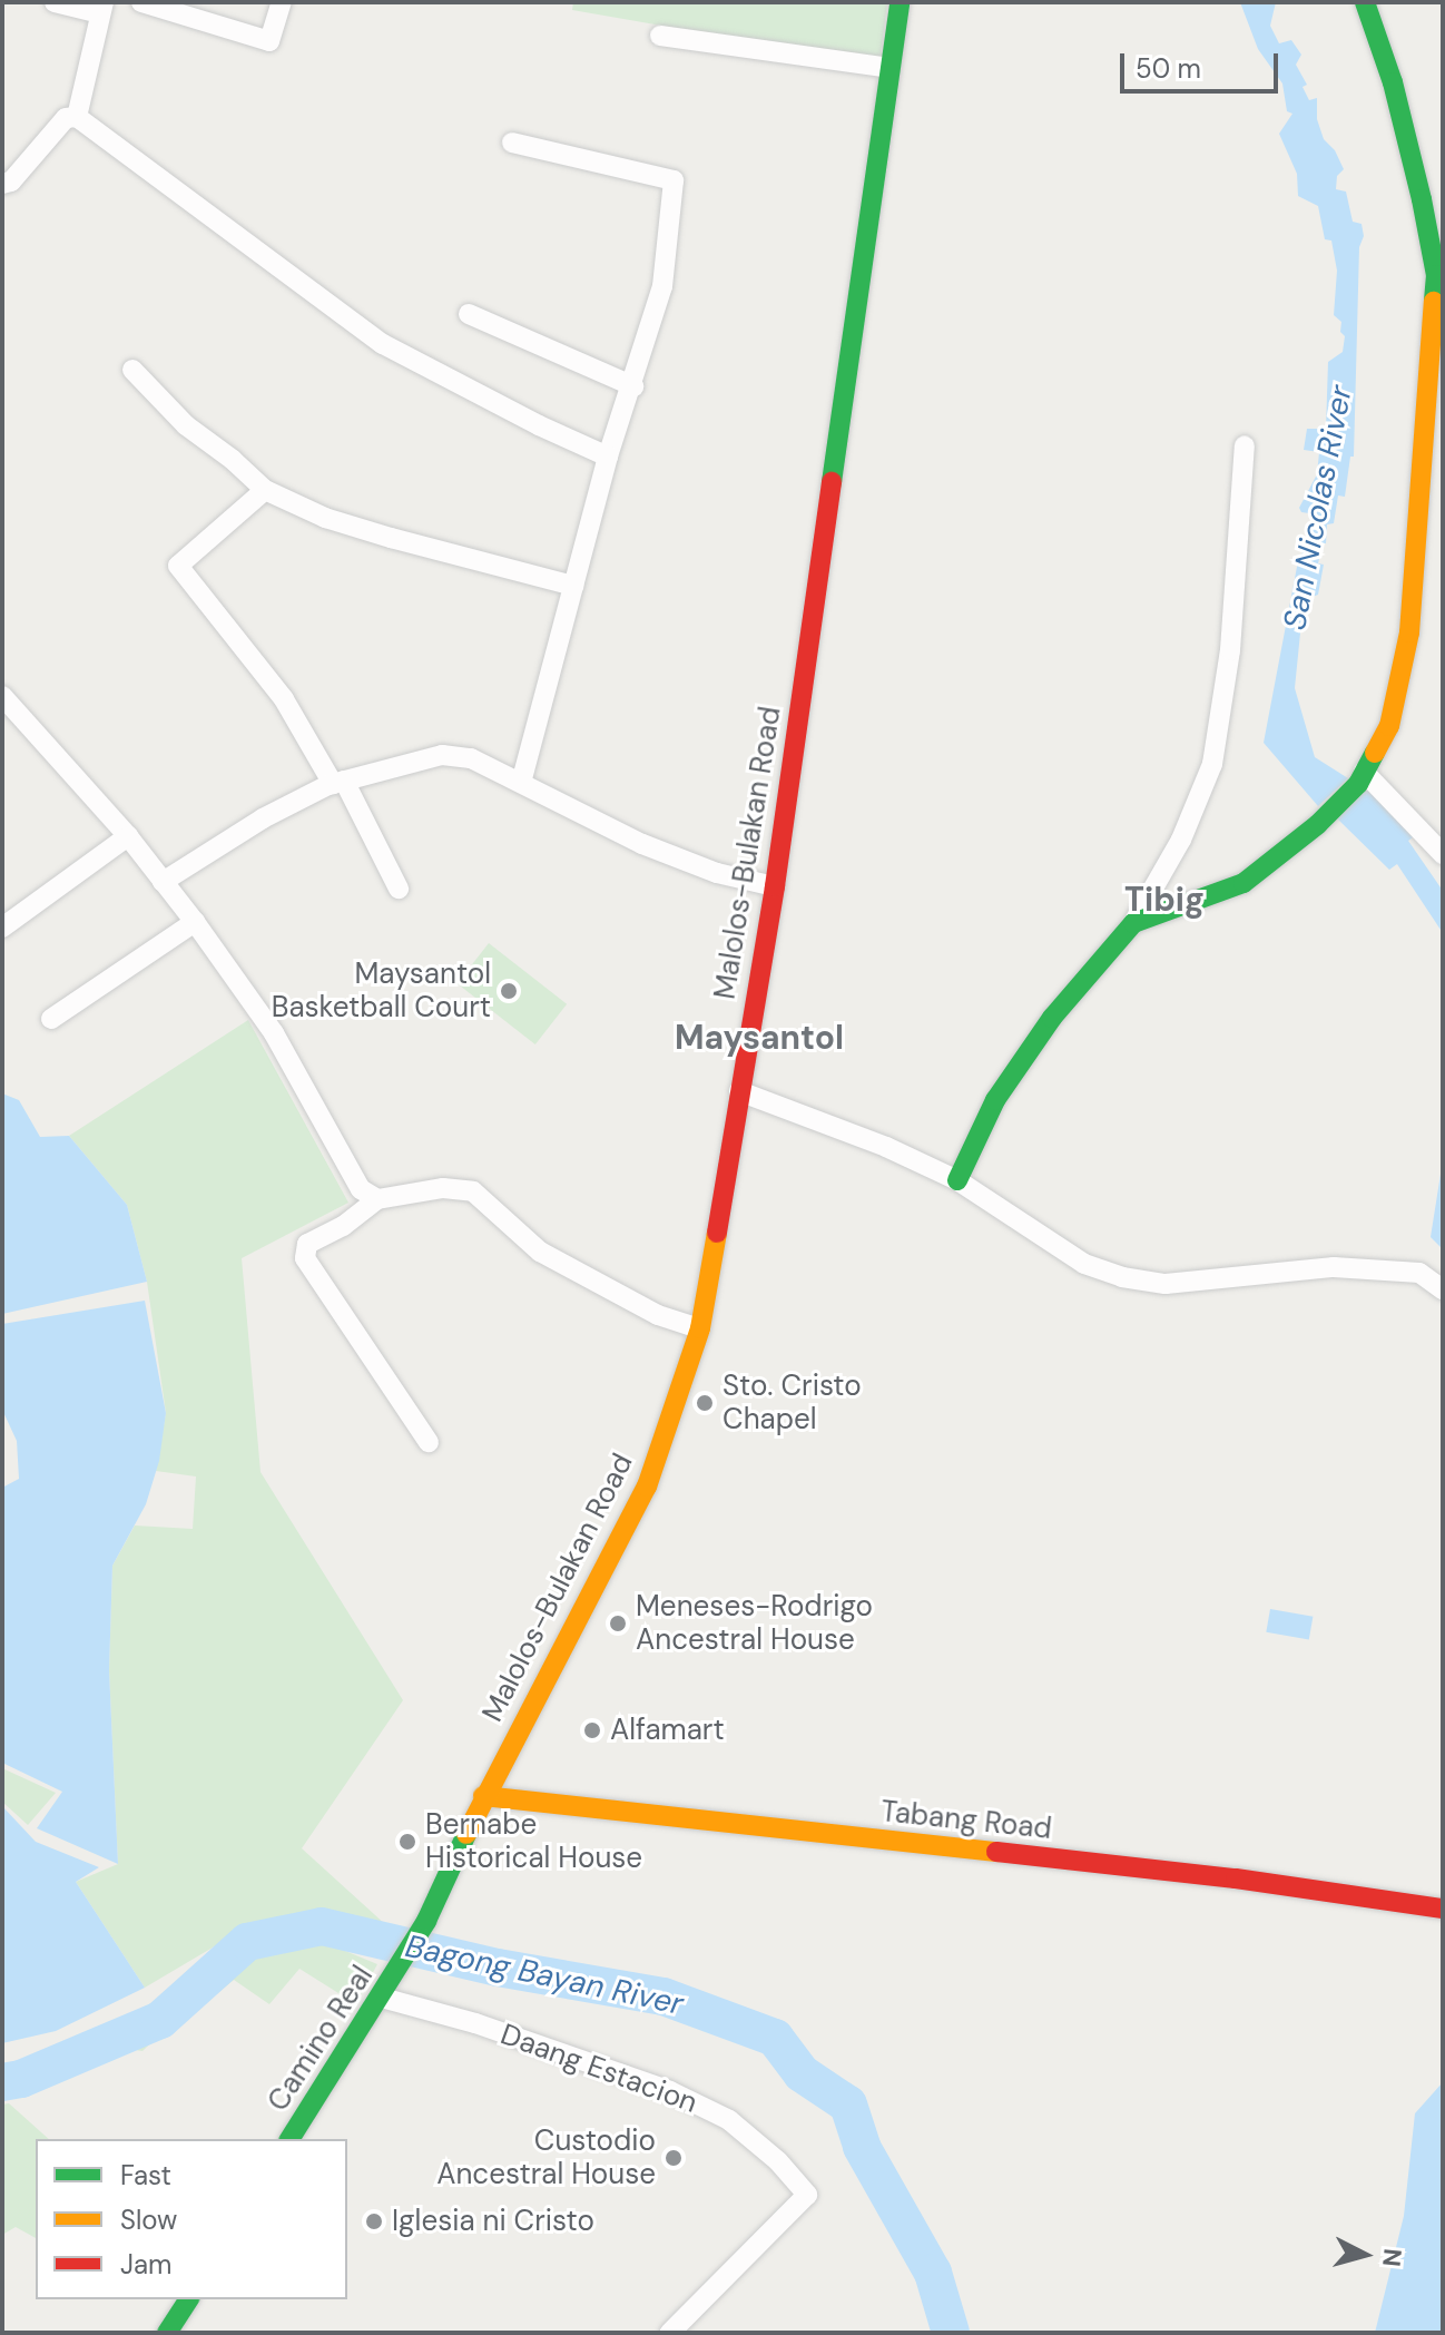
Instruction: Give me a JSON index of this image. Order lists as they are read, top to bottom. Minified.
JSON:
{"streets":{"main road":["Malolos-Bulakan Road","Tabang Road","Camino Real"],"street":["Daang Estacion"]},"crossings":[["Malolos-Bulakan Road","Tabang Road"],["Malolos-Bulakan Road","Camino Real"],["Camino Real","Daang Estacion"]],"districts":["Tibig","Maysantol"],"water":["San Nicolas River","Bagong Bayan River"],"places":["Maysantol Basketball Court","Sto. Cristo Chapel","Meneses-Rodrigo Ancestral House","Alfamart","Bernabe Historical House","Custodio Ancestral House","Iglesia ni Cristo"],"legend":["Fast","Slow","Jam"],"scale_bar":"50 m","north":"right"}
